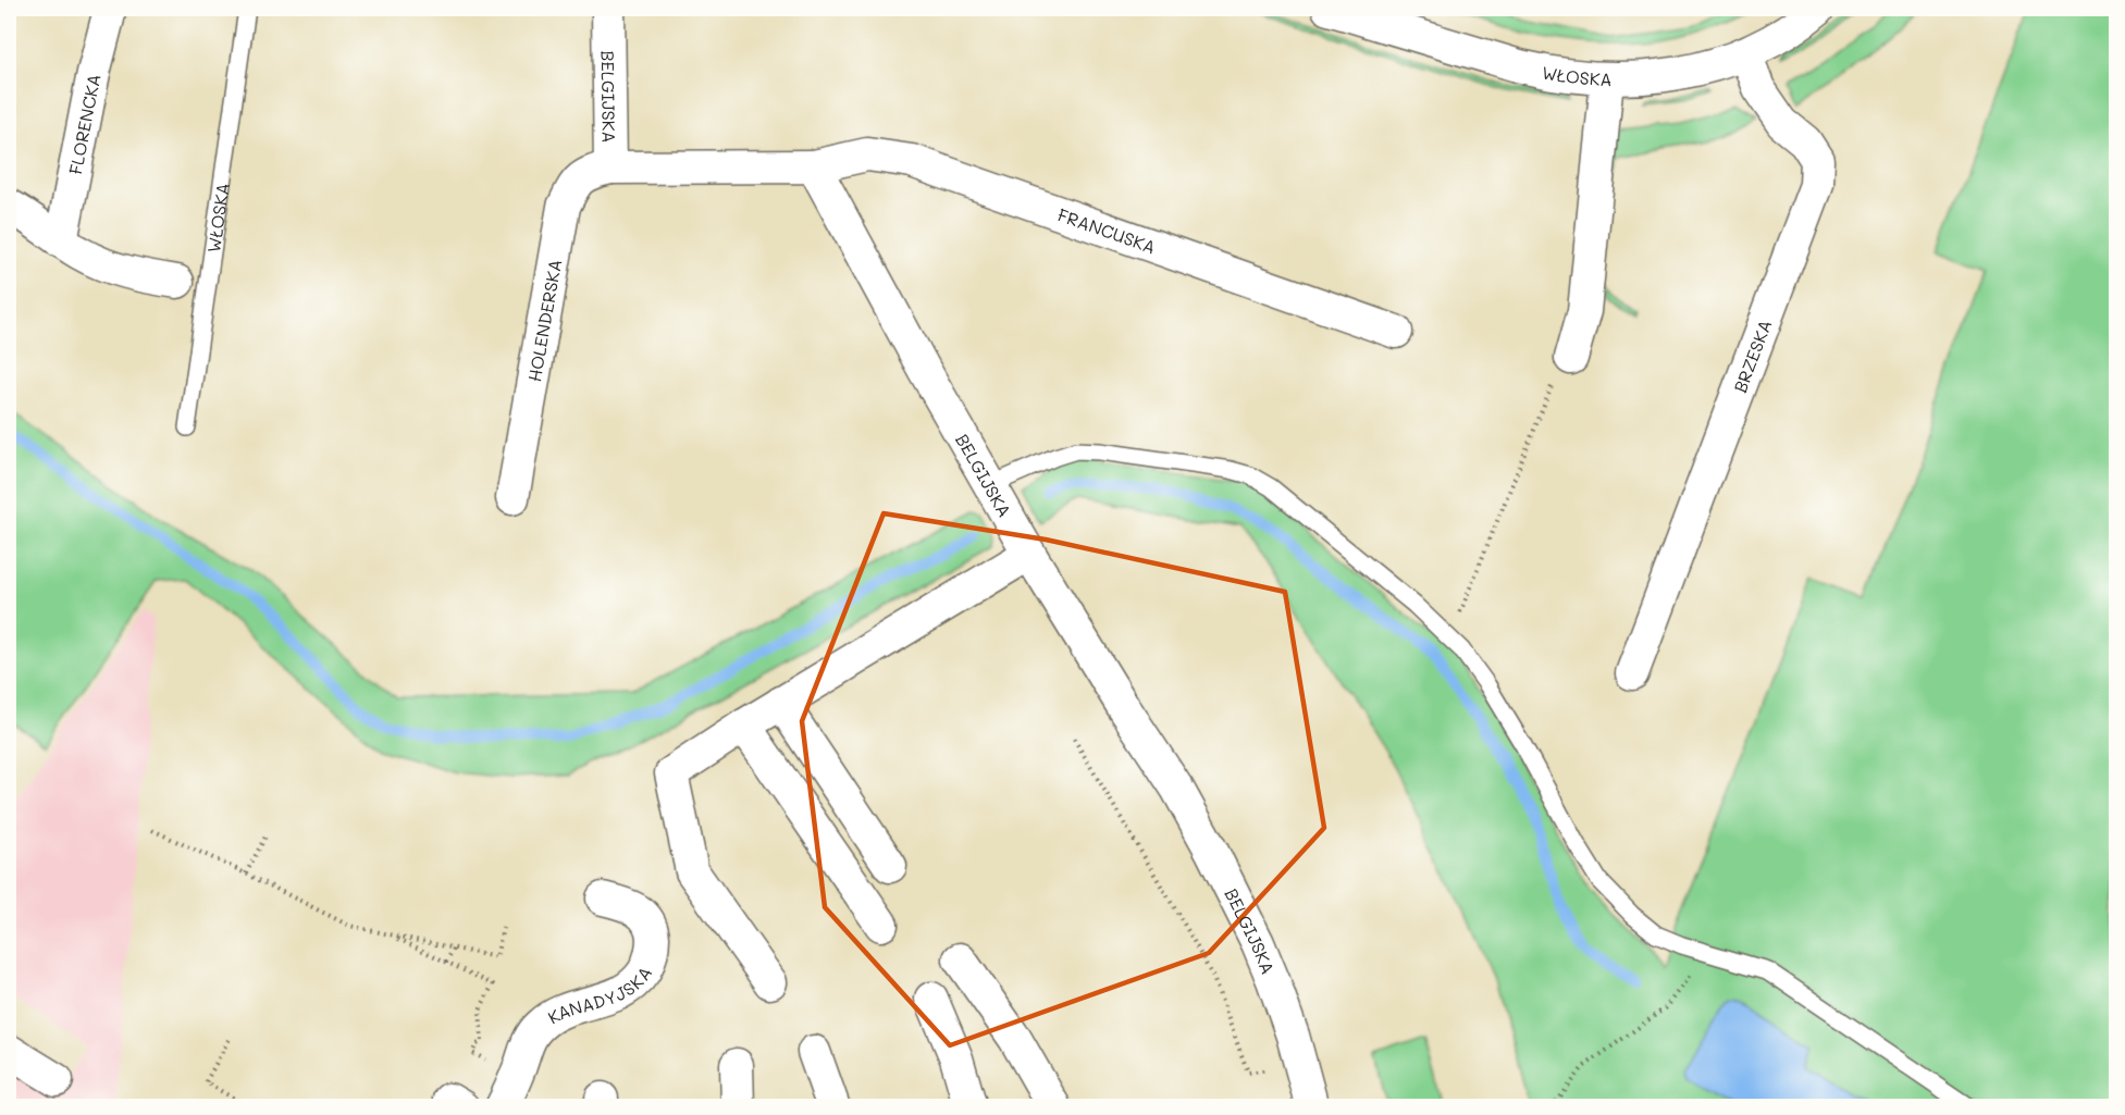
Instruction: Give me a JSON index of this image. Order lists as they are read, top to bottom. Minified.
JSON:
{"streets":{"street":["WŁOSKA","BELGIJSKA","FLORENCKA","FRANCUSKA","HOLENDERSKA","BRZESKA","KANADYJSKA"]},"crossings":[["WŁOSKA","BRZESKA"],["BELGIJSKA","FRANCUSKA"],["BELGIJSKA","HOLENDERSKA"]]}
